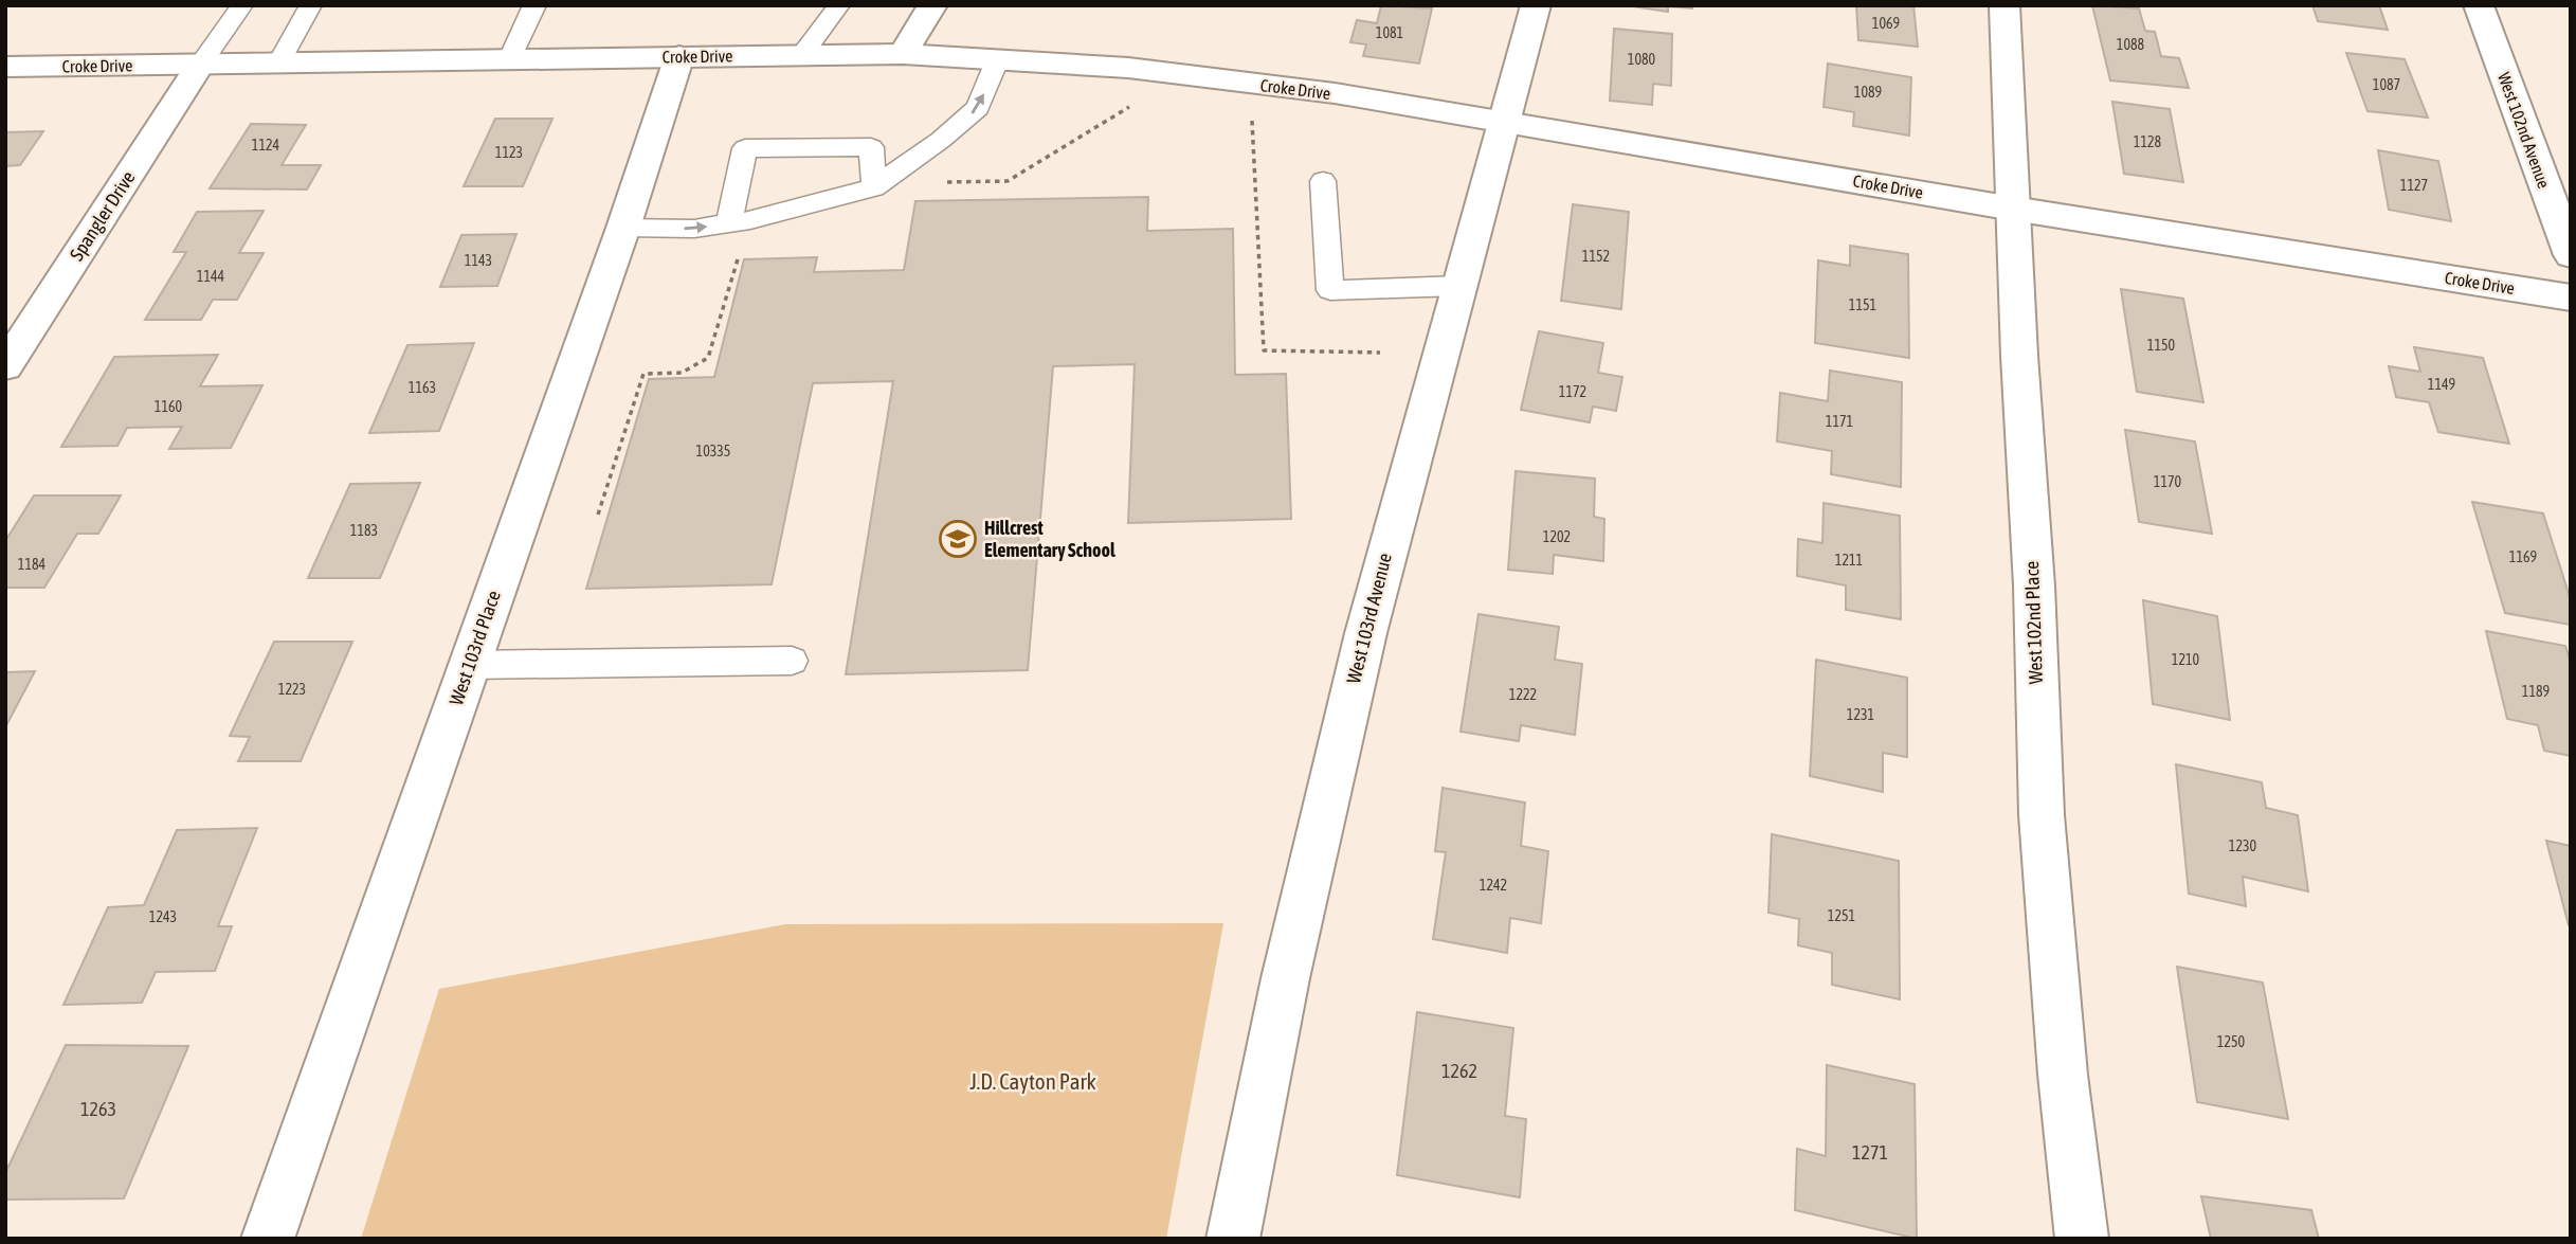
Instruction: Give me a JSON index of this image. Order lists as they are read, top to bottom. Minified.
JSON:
{"streets":{"street":["Croke Drive","West 102nd Avenue","Spangler Drive","West 103rd Avenue","West 102nd Place","West 103rd Place"]},"crossings":[["Croke Drive","Spangler Drive"],["Croke Drive","West 103rd Avenue"],["Croke Drive","West 102nd Place"],["Croke Drive","West 103rd Place"]],"parks":["J.D. Cayton Park"],"places":{"school or university":["Hillcrest Elementary School"]},"house_numbers":["1069","1081","1088","1080","1087","1089","1128","1124","1123","1127","1152","1143","1144","1151","1150","1149","1163","1172","1160","1171","10335","1170","1183","1202","1169","1211","1184","1210","1223","1189","1222","1231","1230","1242","1251","1243","1250","1262","1263","1271"]}
